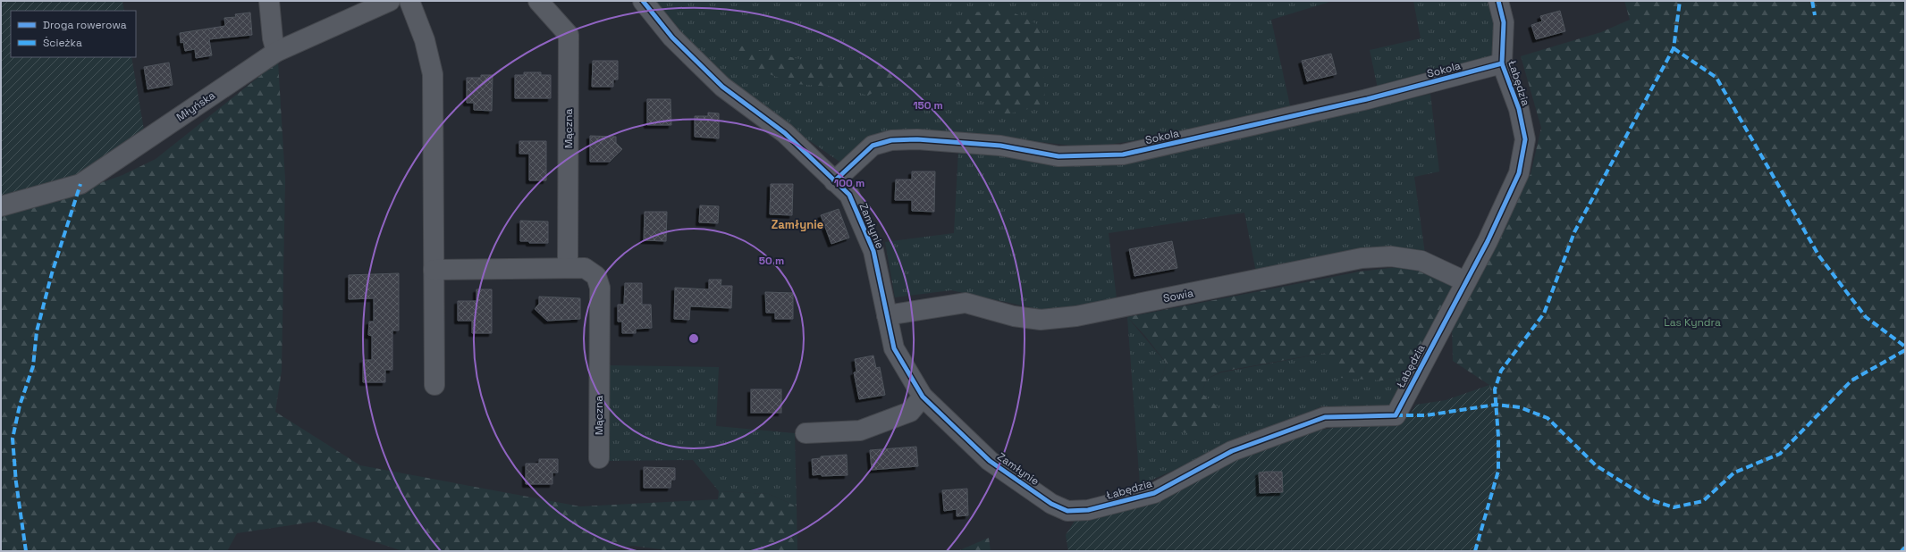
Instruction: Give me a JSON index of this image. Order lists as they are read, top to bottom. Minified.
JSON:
{"streets":{"street":["Sokola","Łabędzia","Młyńska","Mączna","Zamłynie","Sowia"]},"crossings":[["Sokola","Łabędzia"],["Sokola","Zamłynie"],["Łabędzia","Zamłynie"],["Łabędzia","Sowia"],["Zamłynie","Sowia"]],"districts":["Zamłynie"],"parks":["Las Kyndra"],"legend":["Droga rowerowa","Ścieżka"],"rings":["150 m","100 m","50 m"]}
